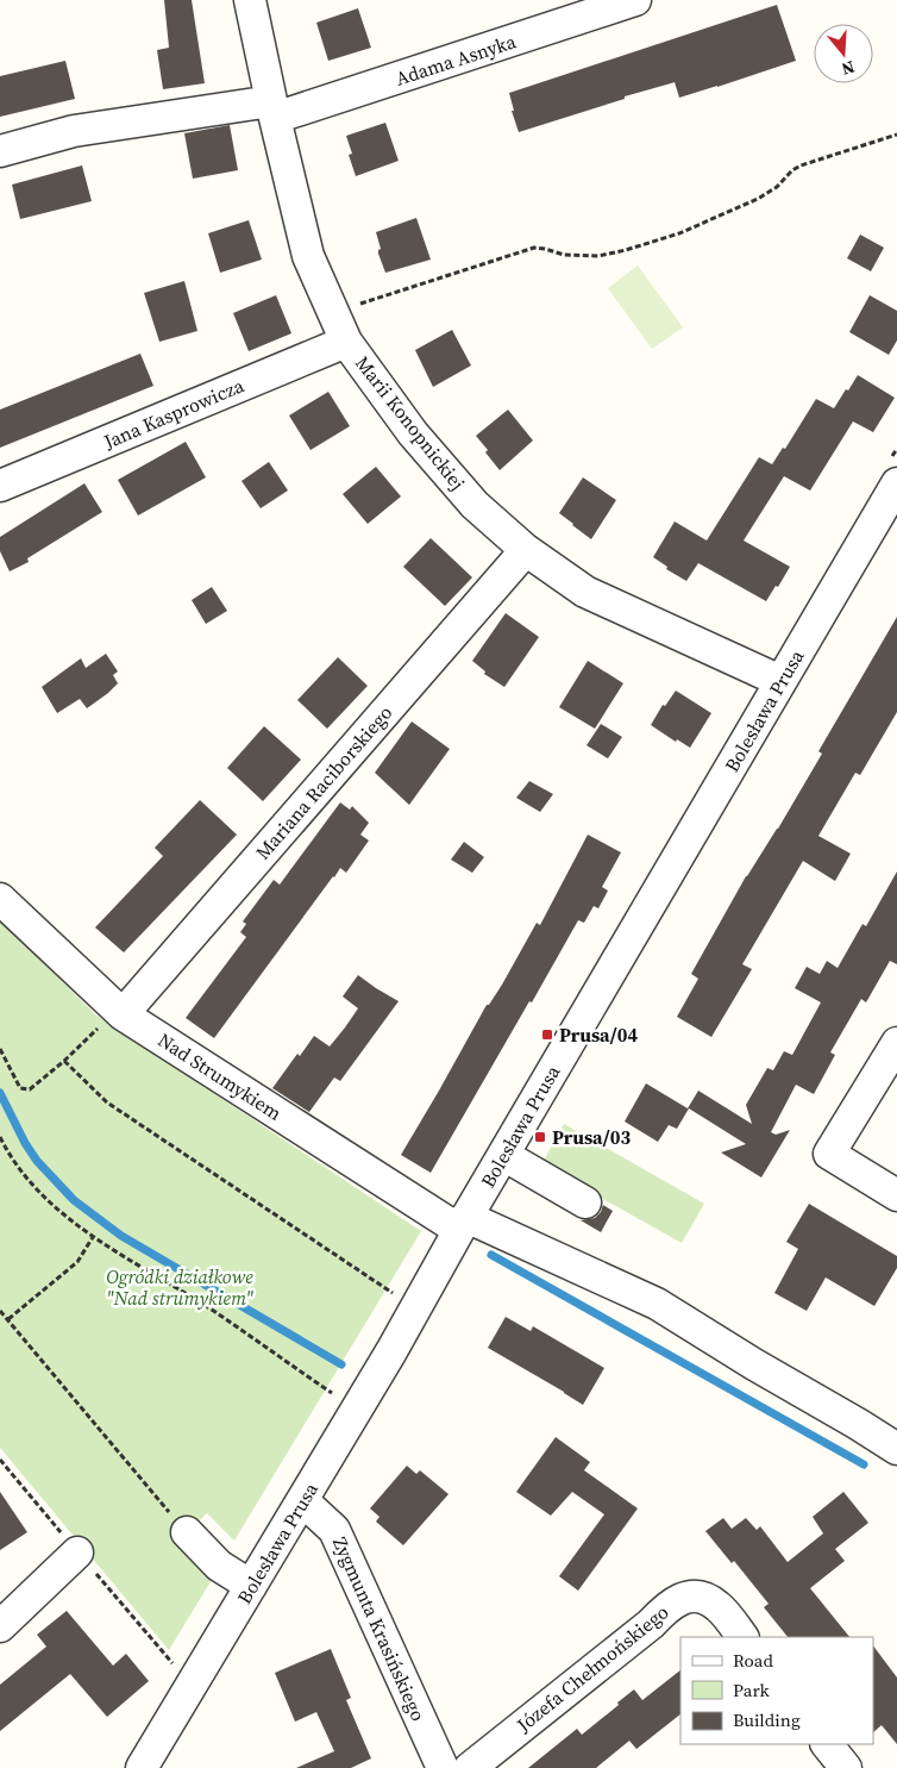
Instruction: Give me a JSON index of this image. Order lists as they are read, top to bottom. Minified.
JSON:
{"streets":{"street":["Adama Asnyka","Jana Kasprowicza","Marii Konopnickiej","Bolesława Prusa","Mariana Raciborskiego","Nad Strumykiem","Zygmunta Krasińskiego","Józefa Chełmońskiego"]},"crossings":[["Adama Asnyka","Marii Konopnickiej"],["Jana Kasprowicza","Marii Konopnickiej"],["Marii Konopnickiej","Bolesława Prusa"],["Marii Konopnickiej","Mariana Raciborskiego"],["Bolesława Prusa","Nad Strumykiem"],["Bolesława Prusa","Zygmunta Krasińskiego"],["Mariana Raciborskiego","Nad Strumykiem"]],"parks":["Ogródki działkowe \"Nad strumykiem\""],"places":{"transit":["Prusa/04","Prusa/03"]},"legend":["Road","Park","Building"],"north":"bottom"}
